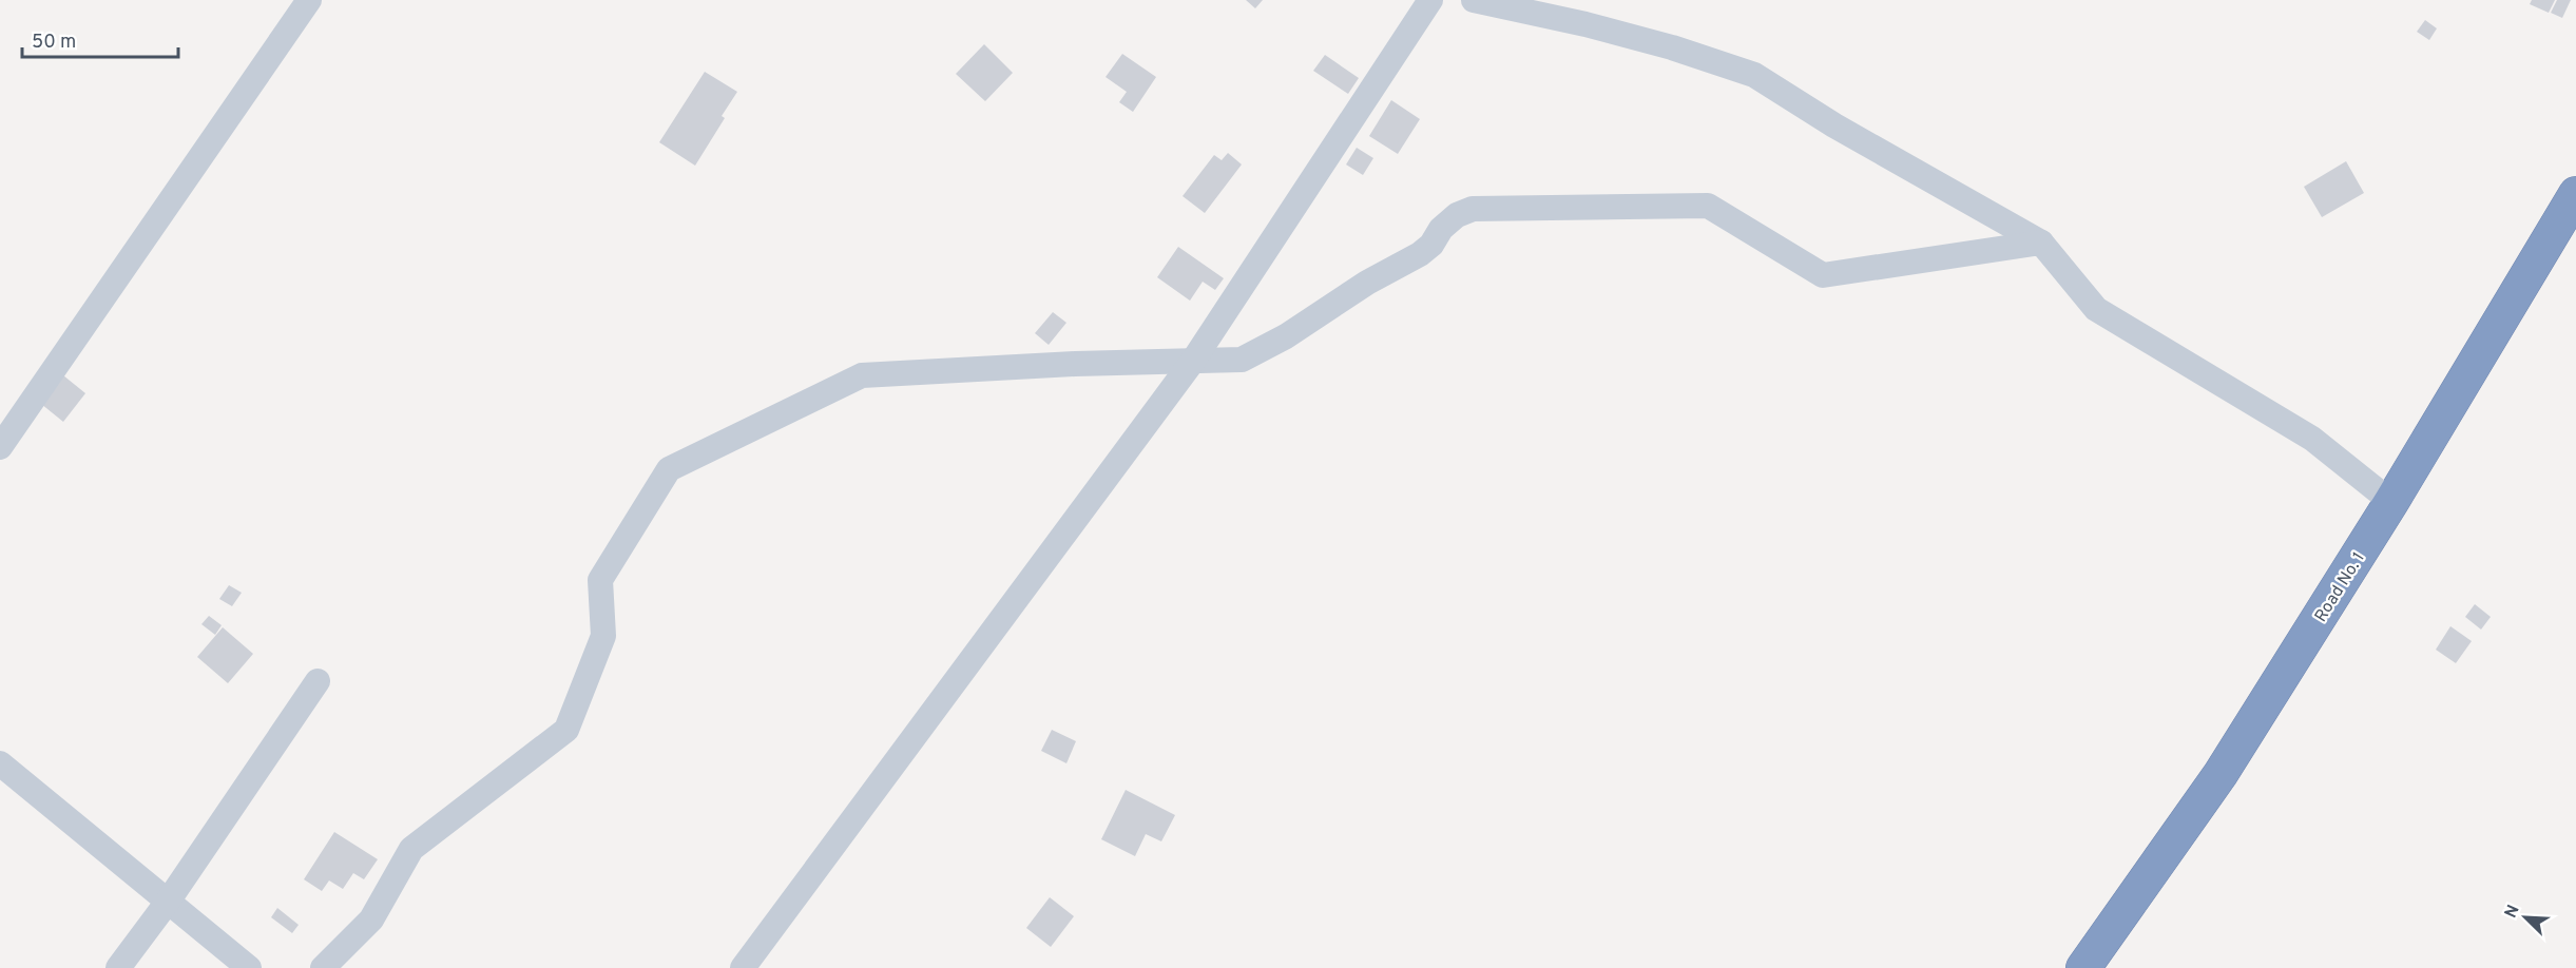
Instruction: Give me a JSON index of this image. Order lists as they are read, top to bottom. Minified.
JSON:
{"streets":{"highway":["Road No. 1"]},"scale_bar":"50 m","north":"top left"}
